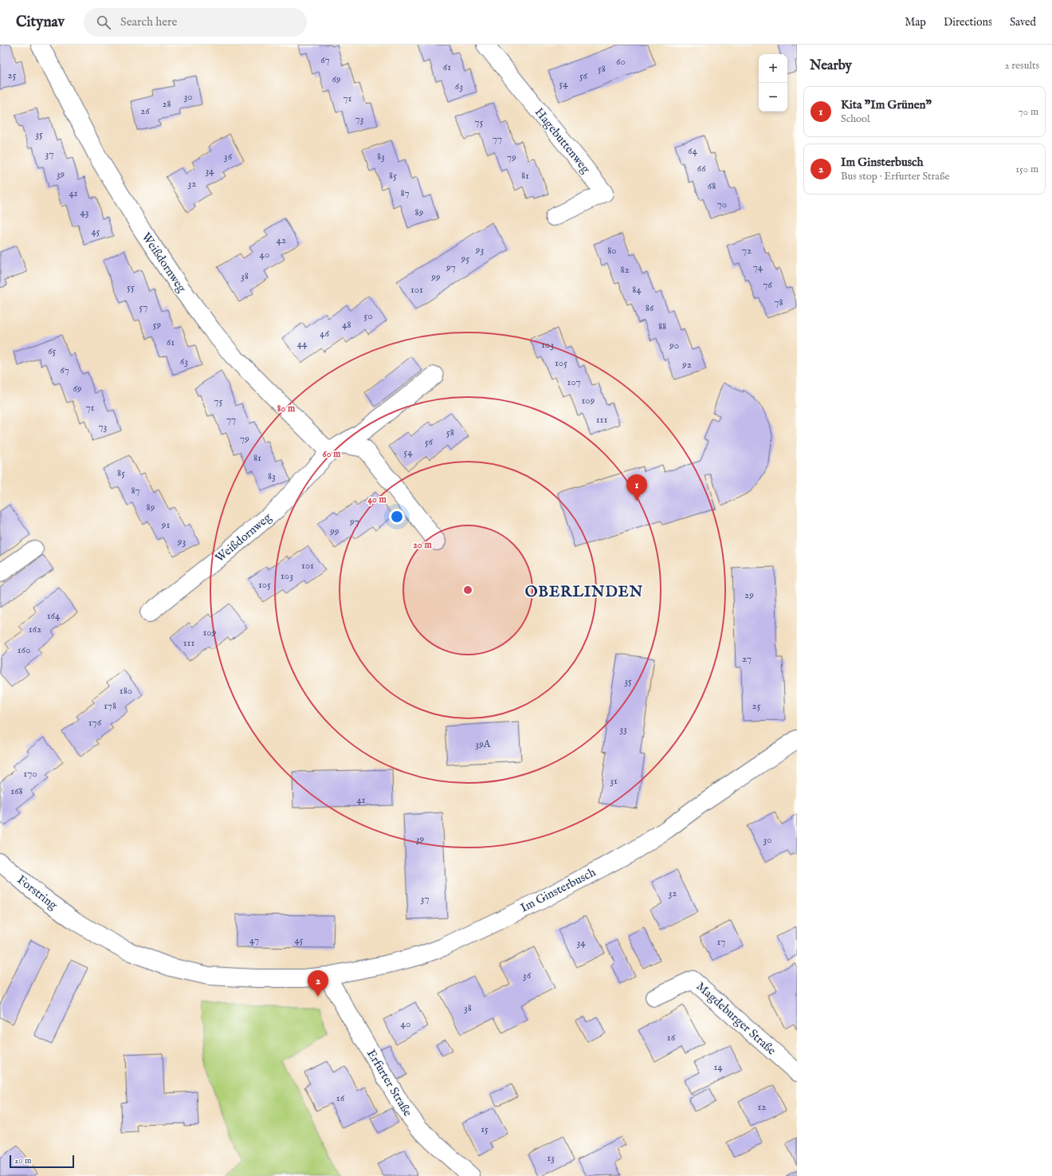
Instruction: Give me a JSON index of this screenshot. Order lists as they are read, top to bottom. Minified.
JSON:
{"streets":{"street":["Hagebuttenweg","Weißdornweg","Im Ginsterbusch","Forstring","Magdeburger Straße","Erfurter Straße"]},"crossings":[["Im Ginsterbusch","Forstring"],["Im Ginsterbusch","Erfurter Straße"]],"districts":["OBERLINDEN"],"house_numbers":["67","60","61","58","25","56","69","54","63","30","71","28","26","73","75","35","77","64","37","36","83","79","66","34","39","85","81","32","68","41","87","70","43","89","45","42","93","80","72","40","95","97","74","82","38","99","76","55","101","84","78","57","86","50","59","48","88","46","61","44","103","90","65","63","105","92","67","107","69","109","75","71","77","111","73","58","79","56","54","81","85","83","87","89","97","91","99","93","101","103","105","29","164","162","109","111","160","27","35","180","178","25","176","33","39A","170","31","168","41","39","30","32","37","47","45","17","34","36","38","40","16","14","16","12","15","13"],"scale_bar":"20 m","page":{"header":"Citynav","search":"Search here","nav":["Map","Directions","Saved"],"heading":["Nearby","2 results"],"map_buttons":["+","−"],"list":[{"mark":"1","name":"Kita \"Im Grünen\"","note":"School","value":"70 m"},{"mark":"2","name":"Im Ginsterbusch","note":"Bus stop · Erfurter Straße","value":"150 m"}],"pins":["1","2"],"scale":"20 m"},"rings":["80 m","60 m","40 m","20 m"]}
